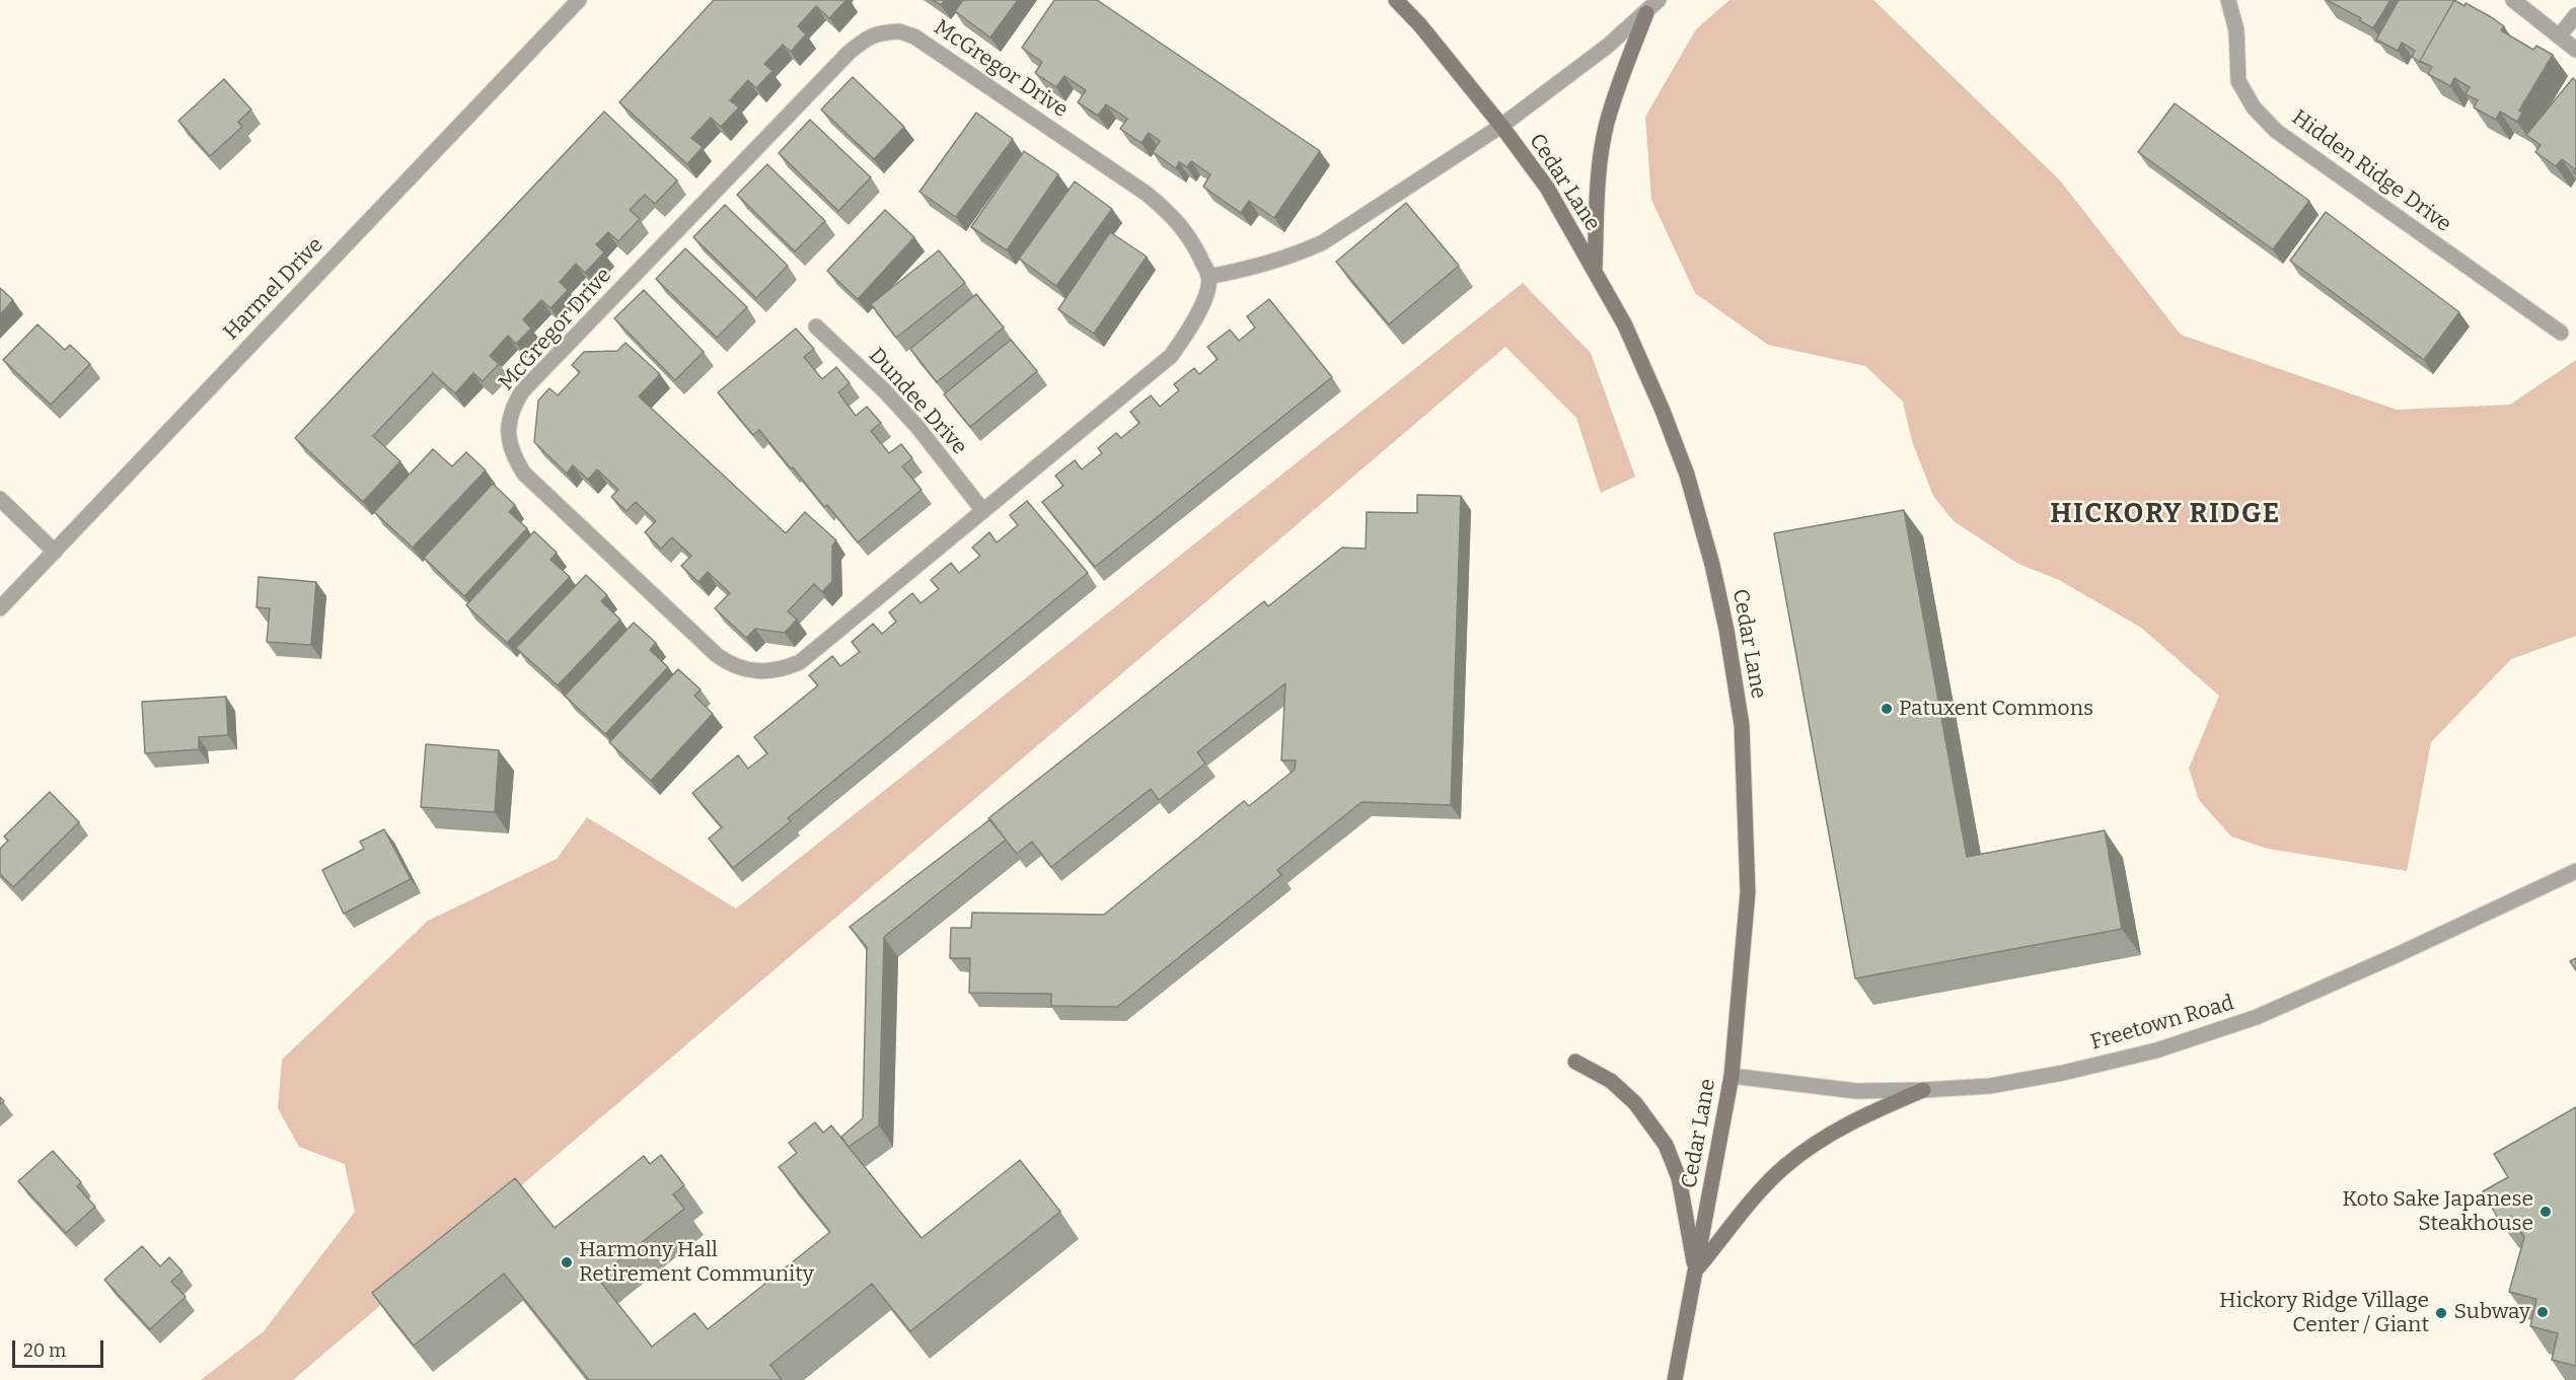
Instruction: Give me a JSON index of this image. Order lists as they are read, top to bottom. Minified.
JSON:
{"streets":{"main road":["Cedar Lane"],"street":["McGregor Drive","Hidden Ridge Drive","Harmel Drive","Dundee Drive","Freetown Road"]},"crossings":[["McGregor Drive","Dundee Drive"],["Cedar Lane","Freetown Road"]],"districts":["HICKORY RIDGE"],"places":["Patuxent Commons","Koto Sake Japanese Steakhouse","Harmony Hall Retirement Community","Subway","Hickory Ridge Village Center / Giant"],"scale_bar":"20 m"}
